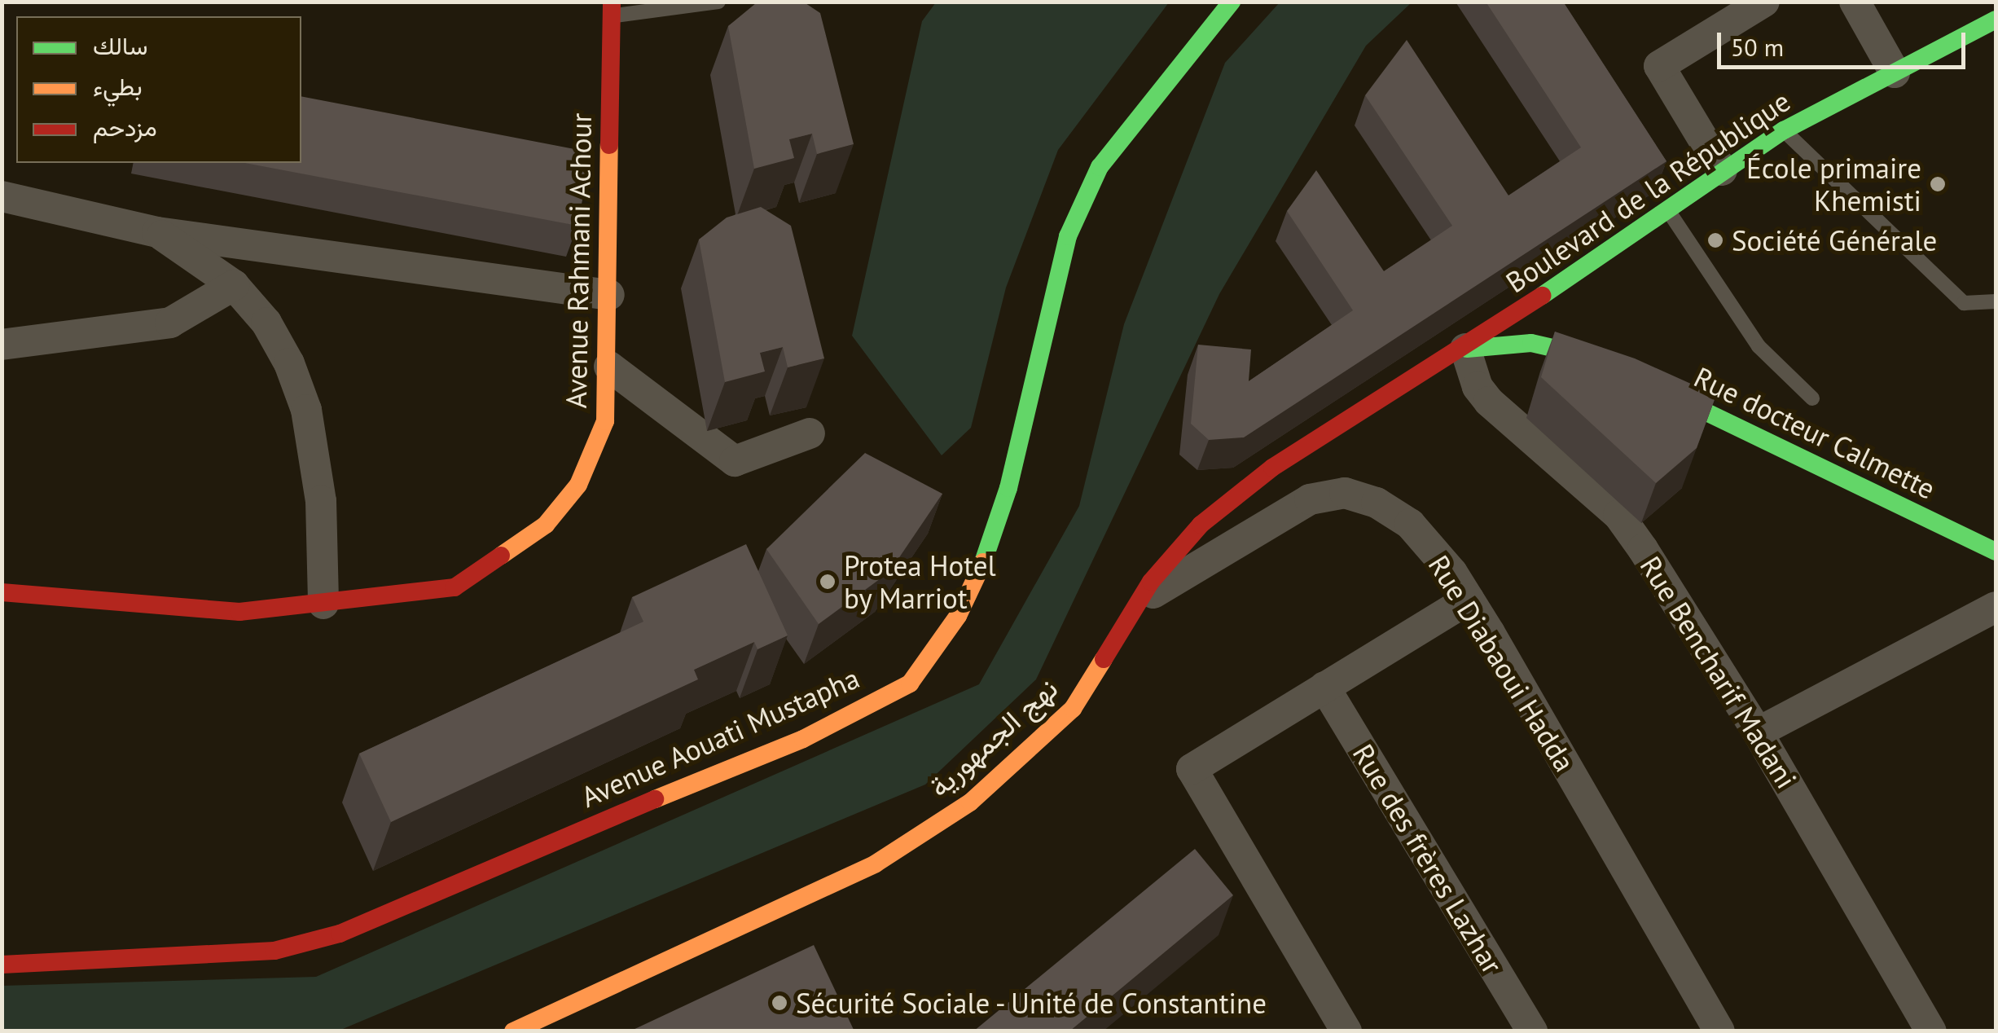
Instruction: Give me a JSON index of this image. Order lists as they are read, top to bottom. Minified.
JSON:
{"streets":{"main road":["Boulevard de la République","Avenue Rahmani Achour","Rue docteur Calmette","Avenue Aouati Mustapha","نهج الجمهورية"],"street":["Rue Diabaoui Hadda","Rue Bencharif Madani","Rue des frères Lazhar"]},"crossings":[["Boulevard de la République","Rue docteur Calmette"],["Boulevard de la République","Rue Bencharif Madani"],["Boulevard de la République","نهج الجمهورية"],["Rue docteur Calmette","Rue Bencharif Madani"],["Rue docteur Calmette","نهج الجمهورية"],["Rue Diabaoui Hadda","نهج الجمهورية"],["Rue Bencharif Madani","نهج الجمهورية"]],"places":["École primaire Khemisti","Société Générale","Protea Hotel by Marriot","Sécurité Sociale - Unité de Constantine"],"legend":["سالك","بطيء","مزدحم"],"scale_bar":"50 m"}
